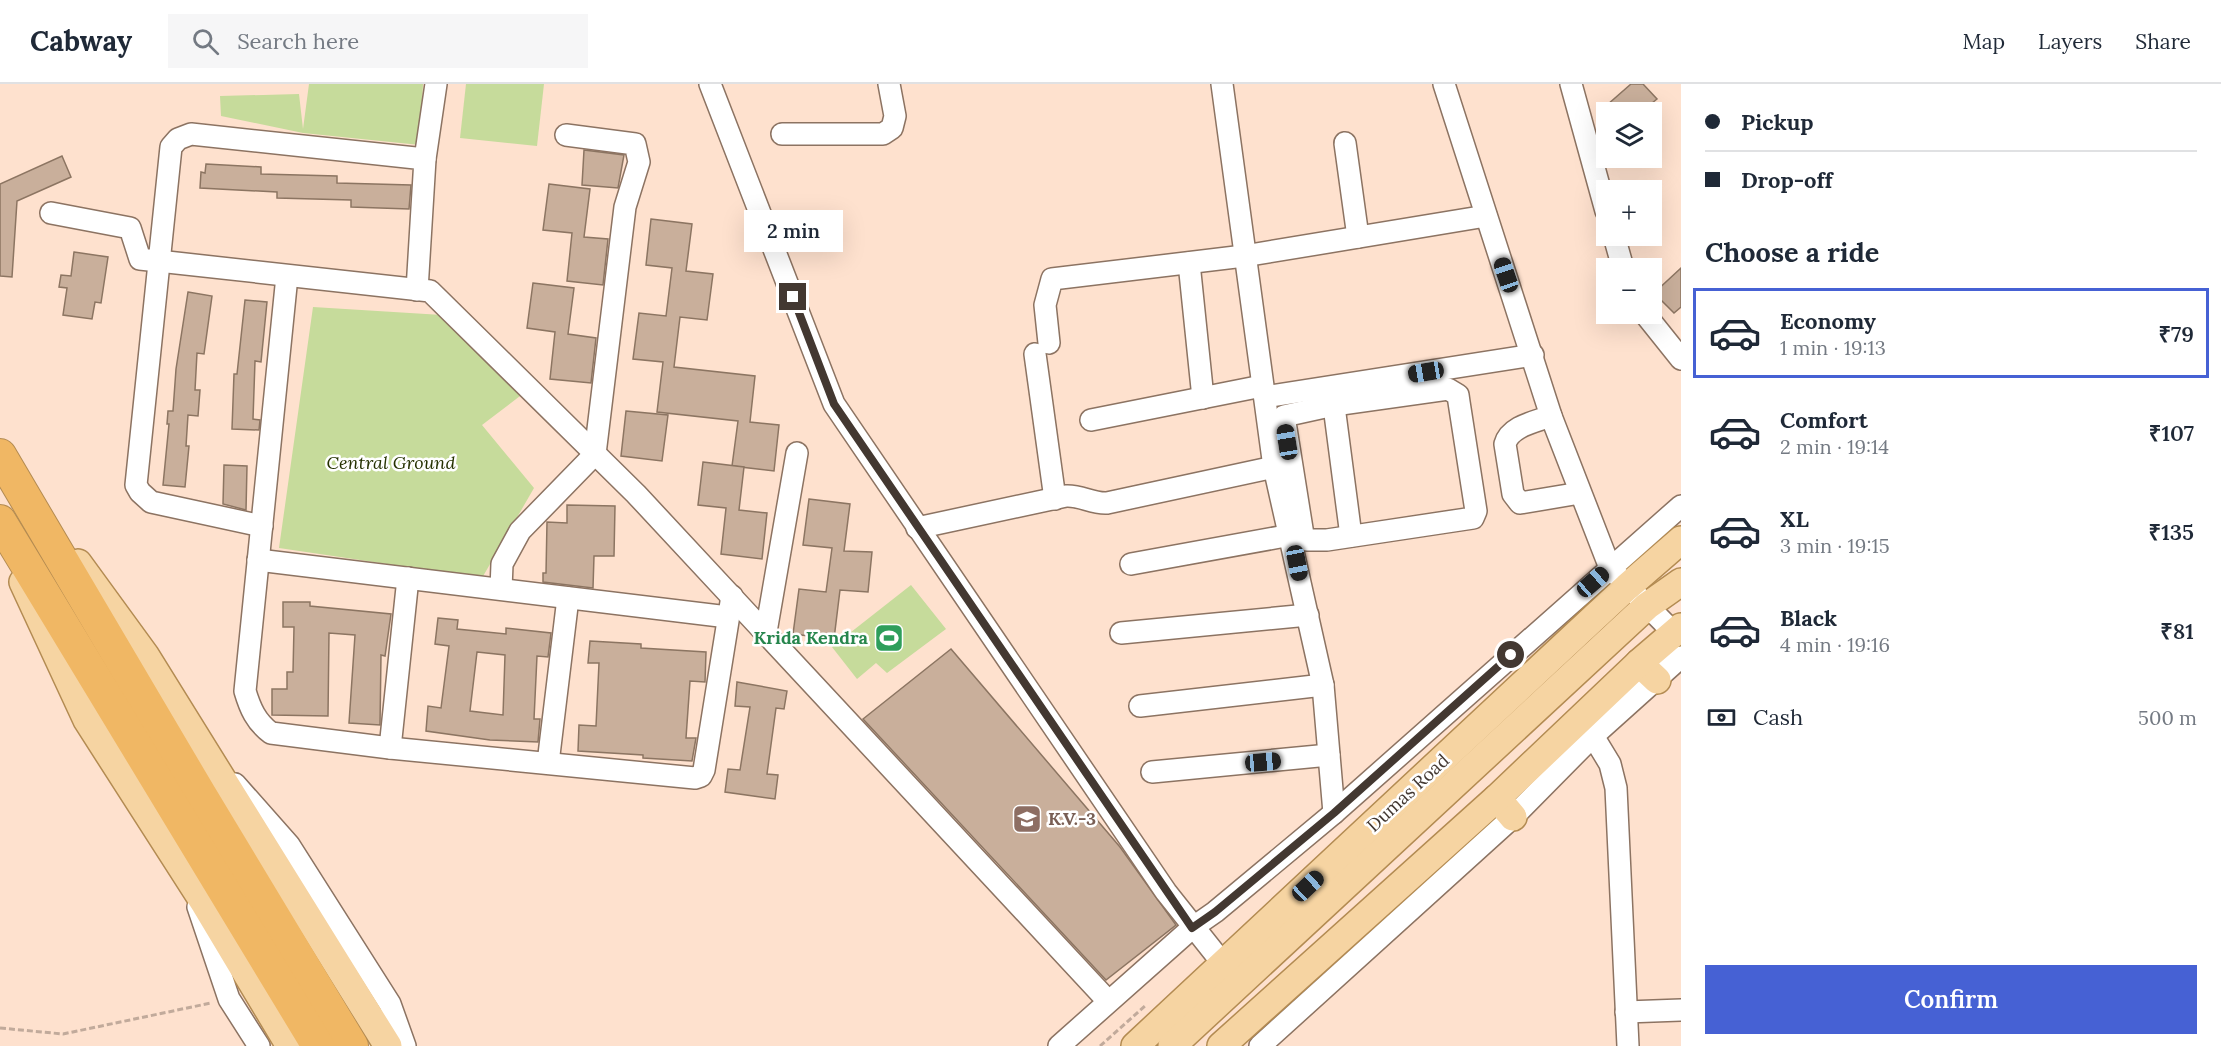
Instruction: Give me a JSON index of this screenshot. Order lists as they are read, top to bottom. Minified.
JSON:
{"streets":{"main road":["Dumas Road"]},"parks":["Central Ground"],"places":{"sports":["Krida Kendra"],"school or university":["K.V.-3"]},"page":{"header":"Cabway","search":"Search here","nav":["Map","Layers","Share"],"banner":["Pickup","Drop-off"],"map_buttons":["+","−"],"bubble":"2 min","heading":"Choose a ride","list":[{"name":"Economy","note":"1 min · 19:13","value":"₹79"},{"name":"Comfort","note":"2 min · 19:14","value":"₹107"},{"name":"XL","note":"3 min · 19:15","value":"₹135"},{"name":"Black","note":"4 min · 19:16","value":"₹81"}],"pay":["Cash","500 m"],"buttons":"Confirm"}}
